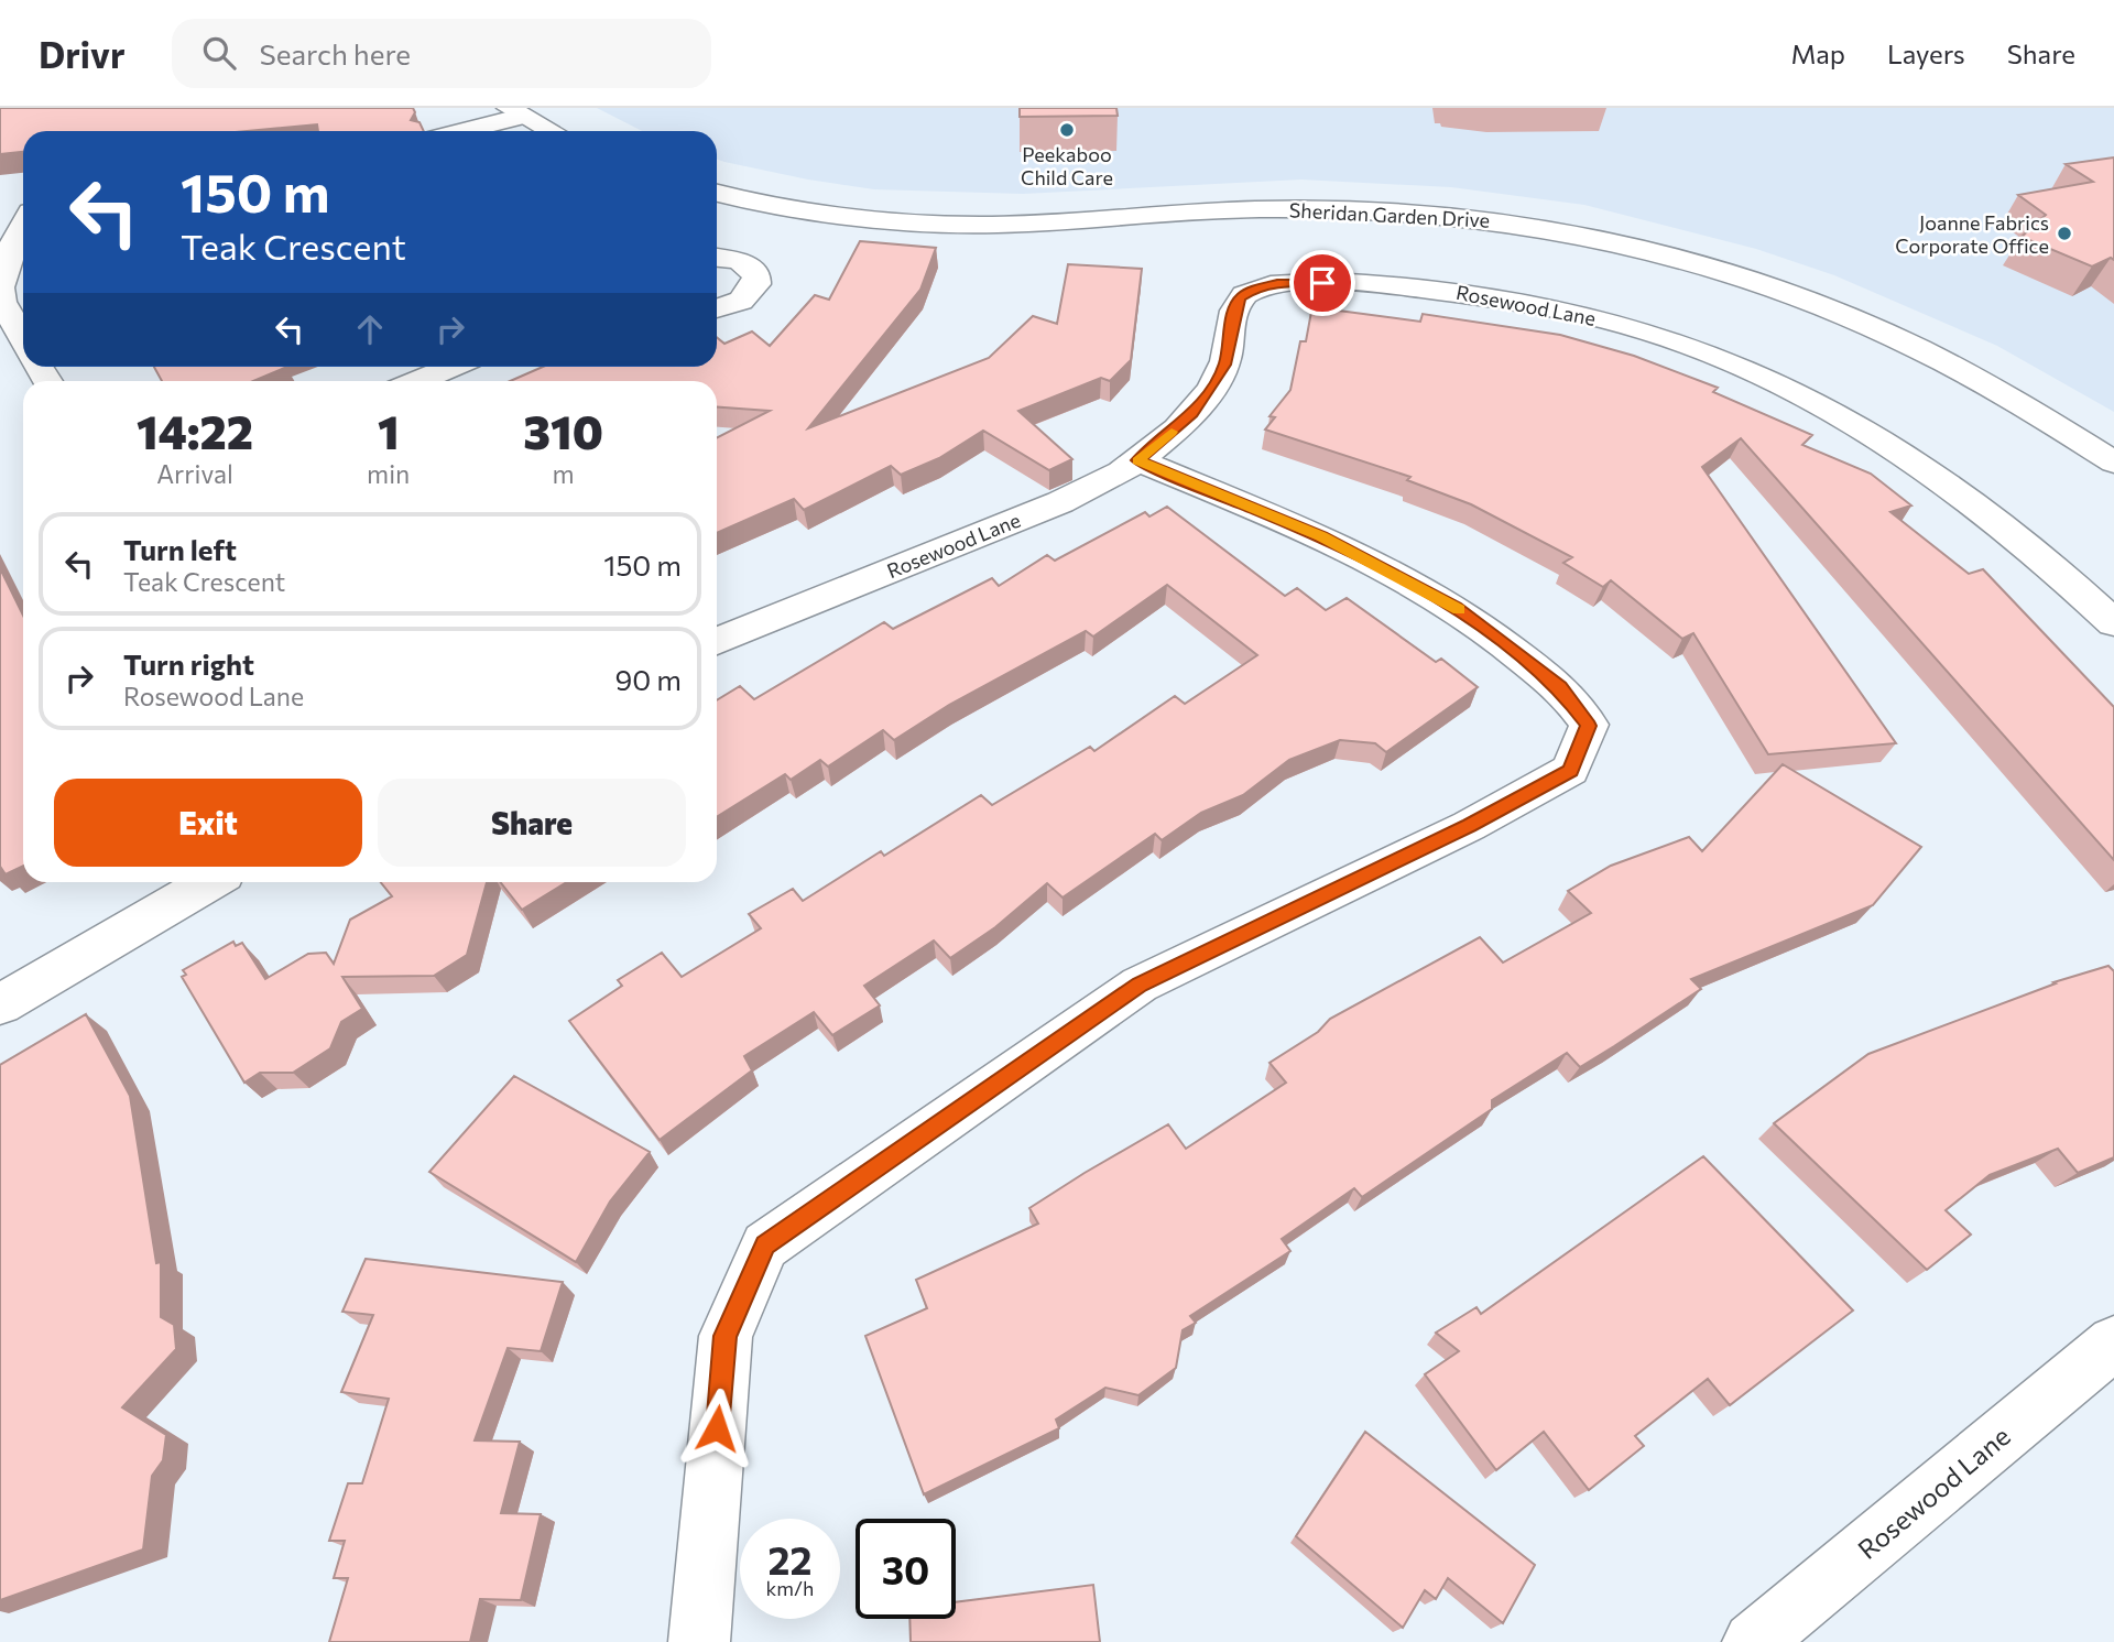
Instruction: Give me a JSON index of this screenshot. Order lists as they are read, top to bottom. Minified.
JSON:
{"streets":{"street":["Sheridan Garden Drive","Rosewood Lane"]},"places":["Peekaboo Child Care","Joanne Fabrics Corporate Office"],"page":{"header":"Drivr","search":"Search here","nav":["Map","Layers","Share"],"turn":["150 m","Teak Crescent"],"eta":["14:22","Arrival","1","min","310","m"],"list":[{"name":"Turn left","note":"Teak Crescent","value":"150 m"},{"name":"Turn right","note":"Rosewood Lane","value":"90 m"}],"buttons":["Exit","Share"],"speed":"22 km/h","limit":"30"}}
